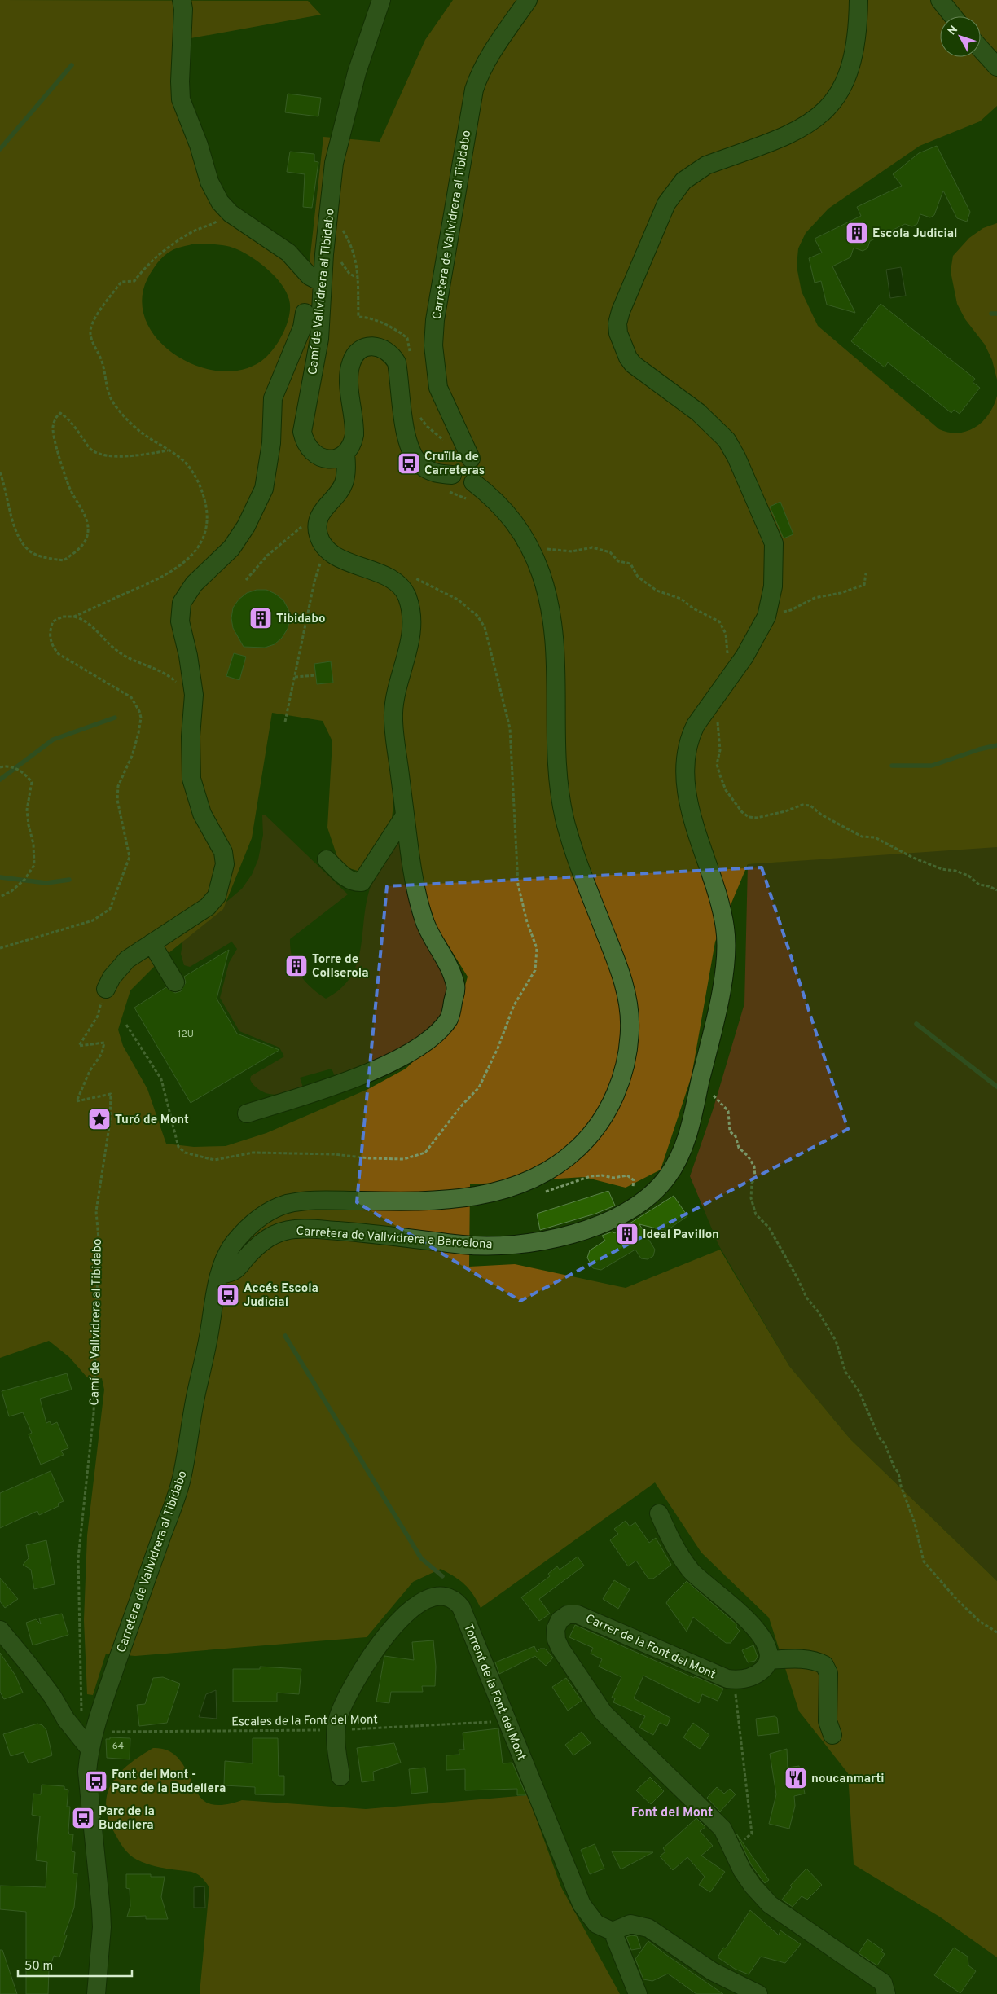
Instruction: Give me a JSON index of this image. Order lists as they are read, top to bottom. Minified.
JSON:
{"streets":{"street":["Carretera de Vallvidrera al Tibidabo","Camí de Vallvidrera al Tibidabo","Carretera de Vallvidrera a Barcelona","Carrer de la Font del Mont","Torrent de la Font del Mont"],"path":["Escales de la Font del Mont"]},"crossings":[["Carretera de Vallvidrera al Tibidabo","Camí de Vallvidrera al Tibidabo"],["Carretera de Vallvidrera al Tibidabo","Carretera de Vallvidrera a Barcelona"],["Torrent de la Font del Mont","Escales de la Font del Mont"]],"districts":["Font del Mont"],"places":{"building":["Escola Judicial","Tibidabo","Torre de Collserola","Ideal Pavillon"],"bus stop":["Cruïlla de Carreteras","Accés Escola Judicial","Font del Mont - Parc de la Budellera","Parc de la Budellera"],"place":["Turó de Mont"],"restaurant":["noucanmarti"]},"house_numbers":["12U","64"],"scale_bar":"50 m","north":"top left"}
